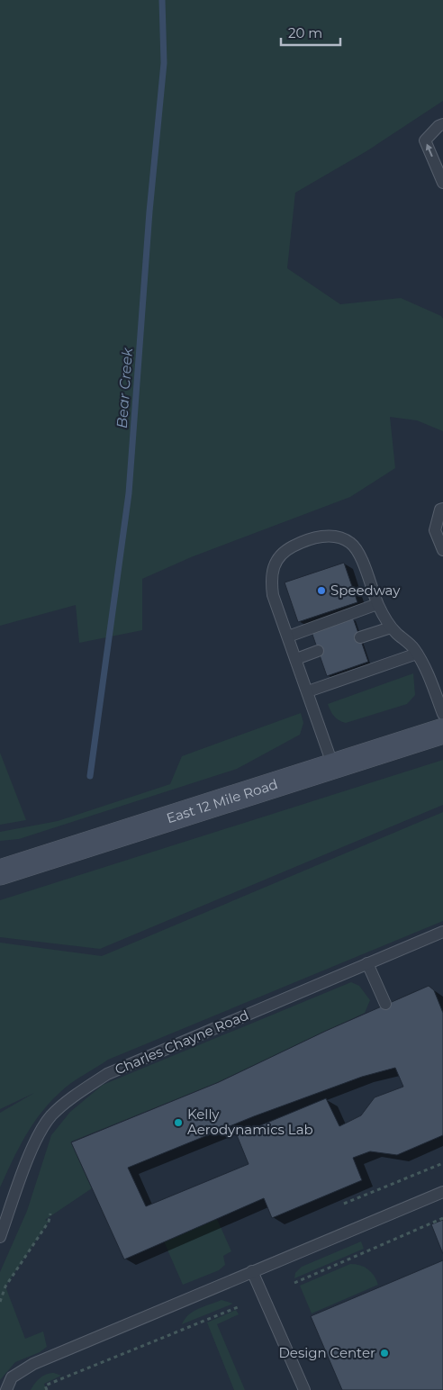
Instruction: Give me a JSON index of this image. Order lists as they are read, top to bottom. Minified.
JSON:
{"streets":{"main road":["East 12 Mile Road"],"lane":["Charles Chayne Road"]},"water":["Bear Creek"],"places":["Speedway","Kelly Aerodynamics Lab","Design Center"],"scale_bar":"20 m"}
